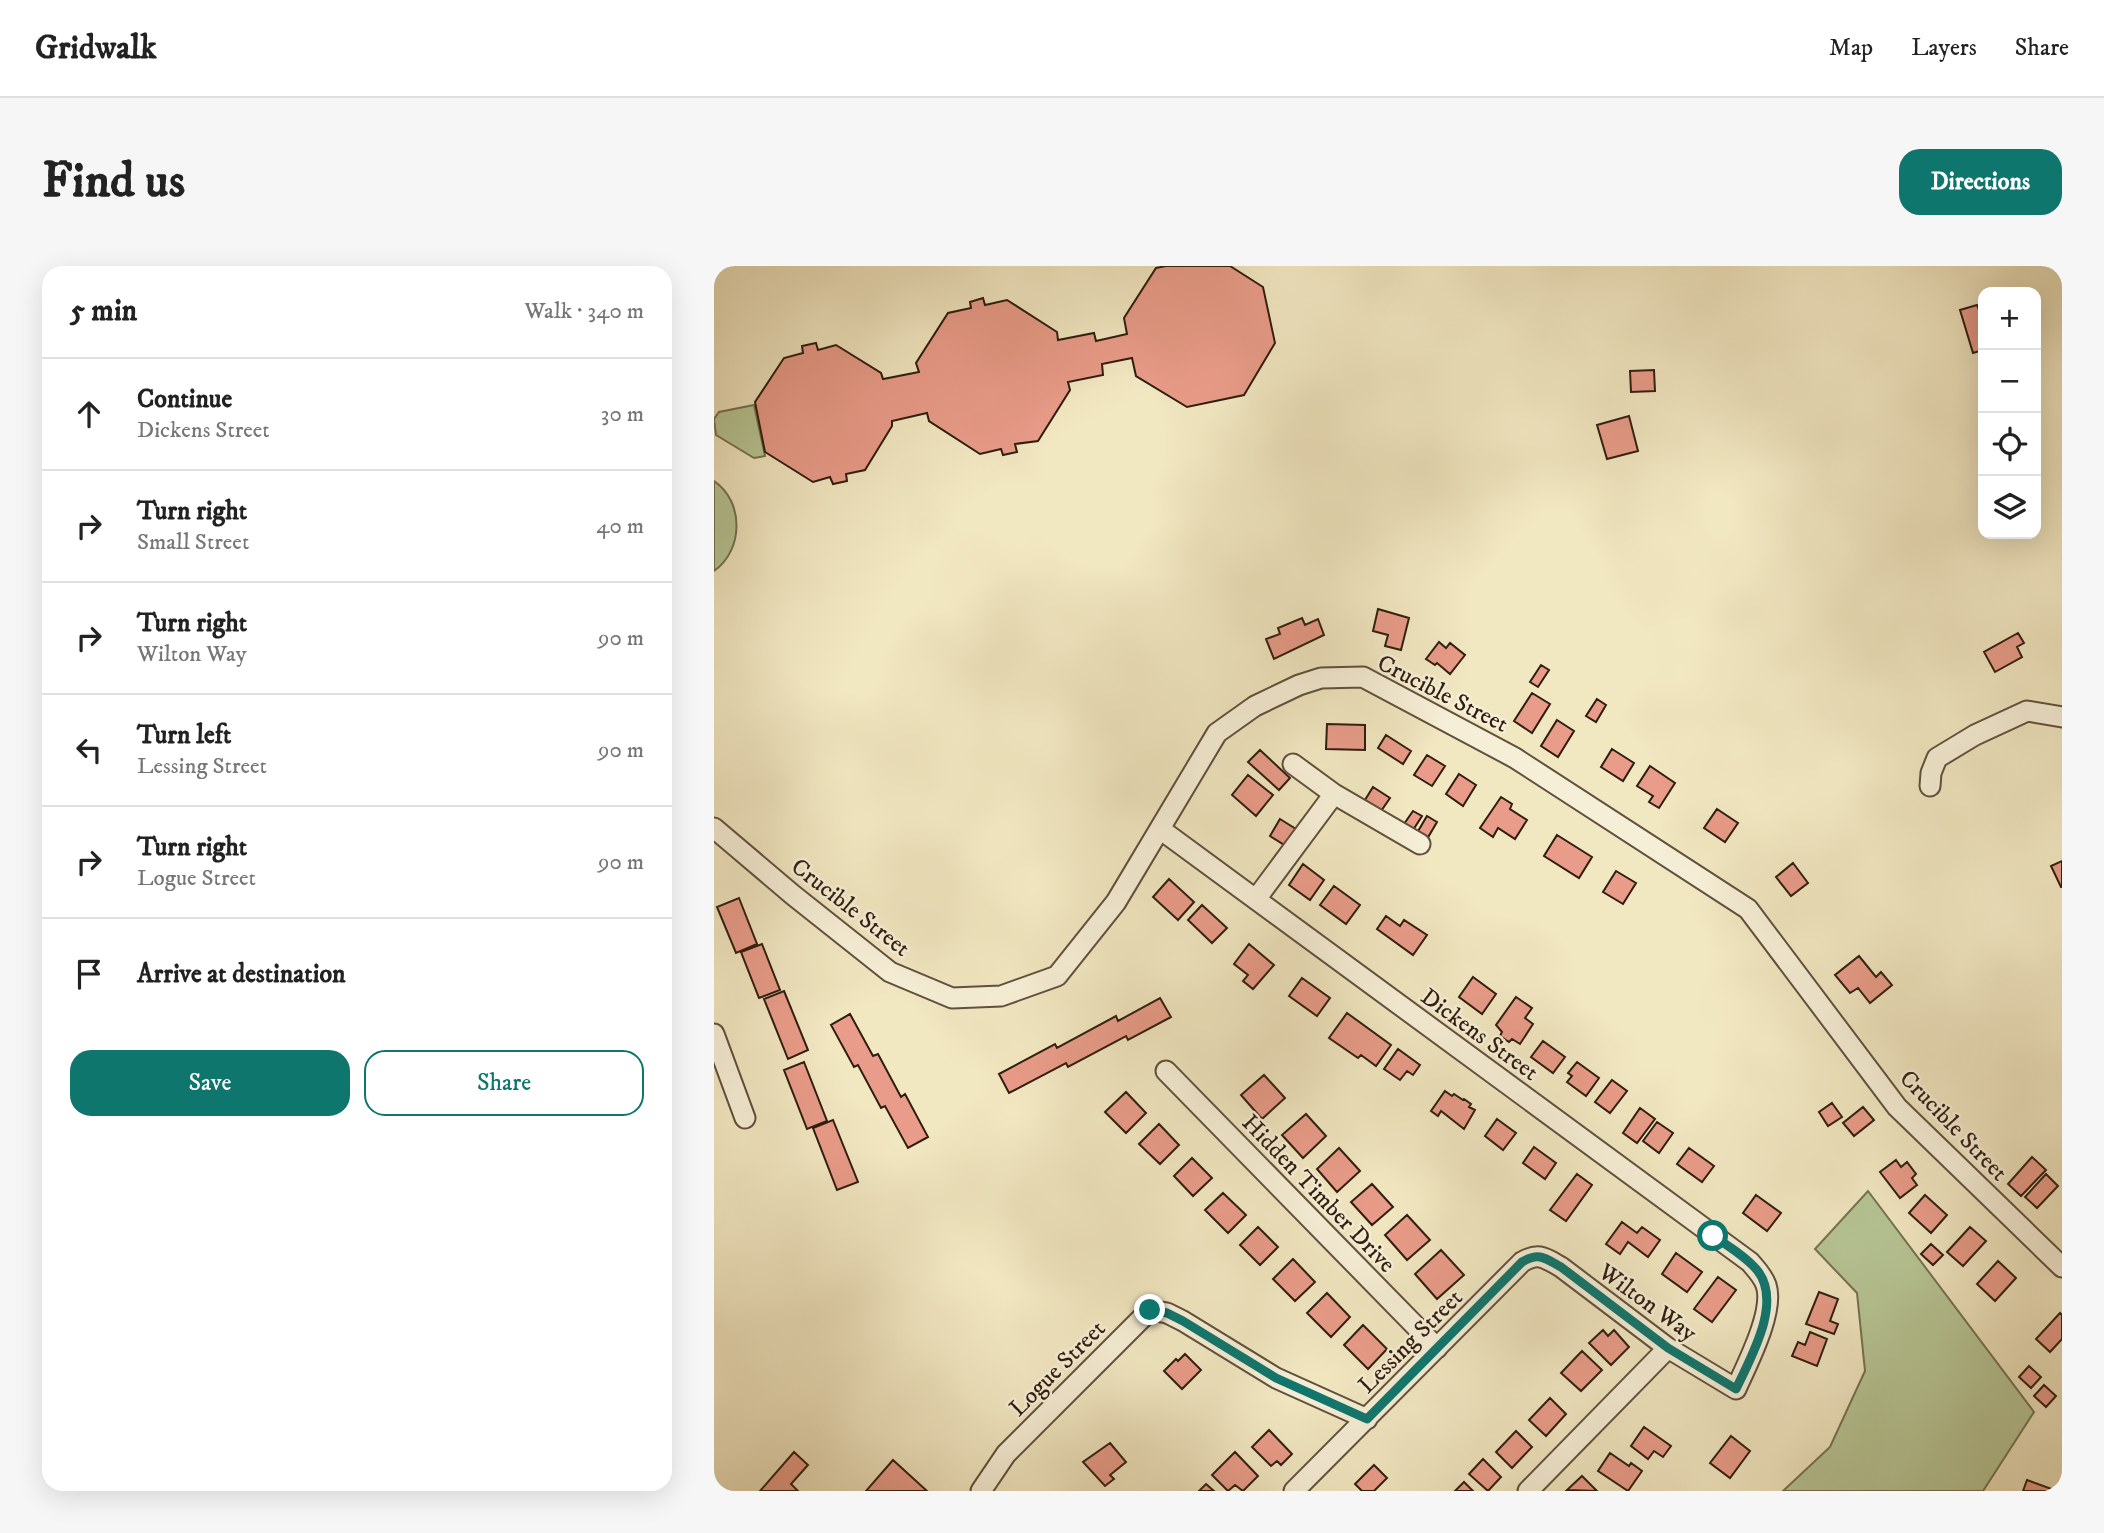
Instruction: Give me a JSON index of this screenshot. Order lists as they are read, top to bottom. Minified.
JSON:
{"streets":{"street":["Crucible Street","Dickens Street","Hidden Timber Drive","Wilton Way","Lessing Street","Logue Street"]},"crossings":[["Crucible Street","Dickens Street"],["Dickens Street","Wilton Way"],["Hidden Timber Drive","Lessing Street"],["Wilton Way","Lessing Street"],["Lessing Street","Logue Street"]],"page":{"header":"Gridwalk","nav":["Map","Layers","Share"],"buttons":["Directions",["Save","Share"]],"title":"Find us","heading":["5 min","Walk · 340 m"],"map_buttons":["+","−"],"list":[["Continue","Dickens Street","30 m"],["Turn right","Small Street","40 m"],["Turn right","Wilton Way","90 m"],["Turn left","Lessing Street","90 m"],["Turn right","Logue Street","90 m"],"Arrive at destination"]}}
